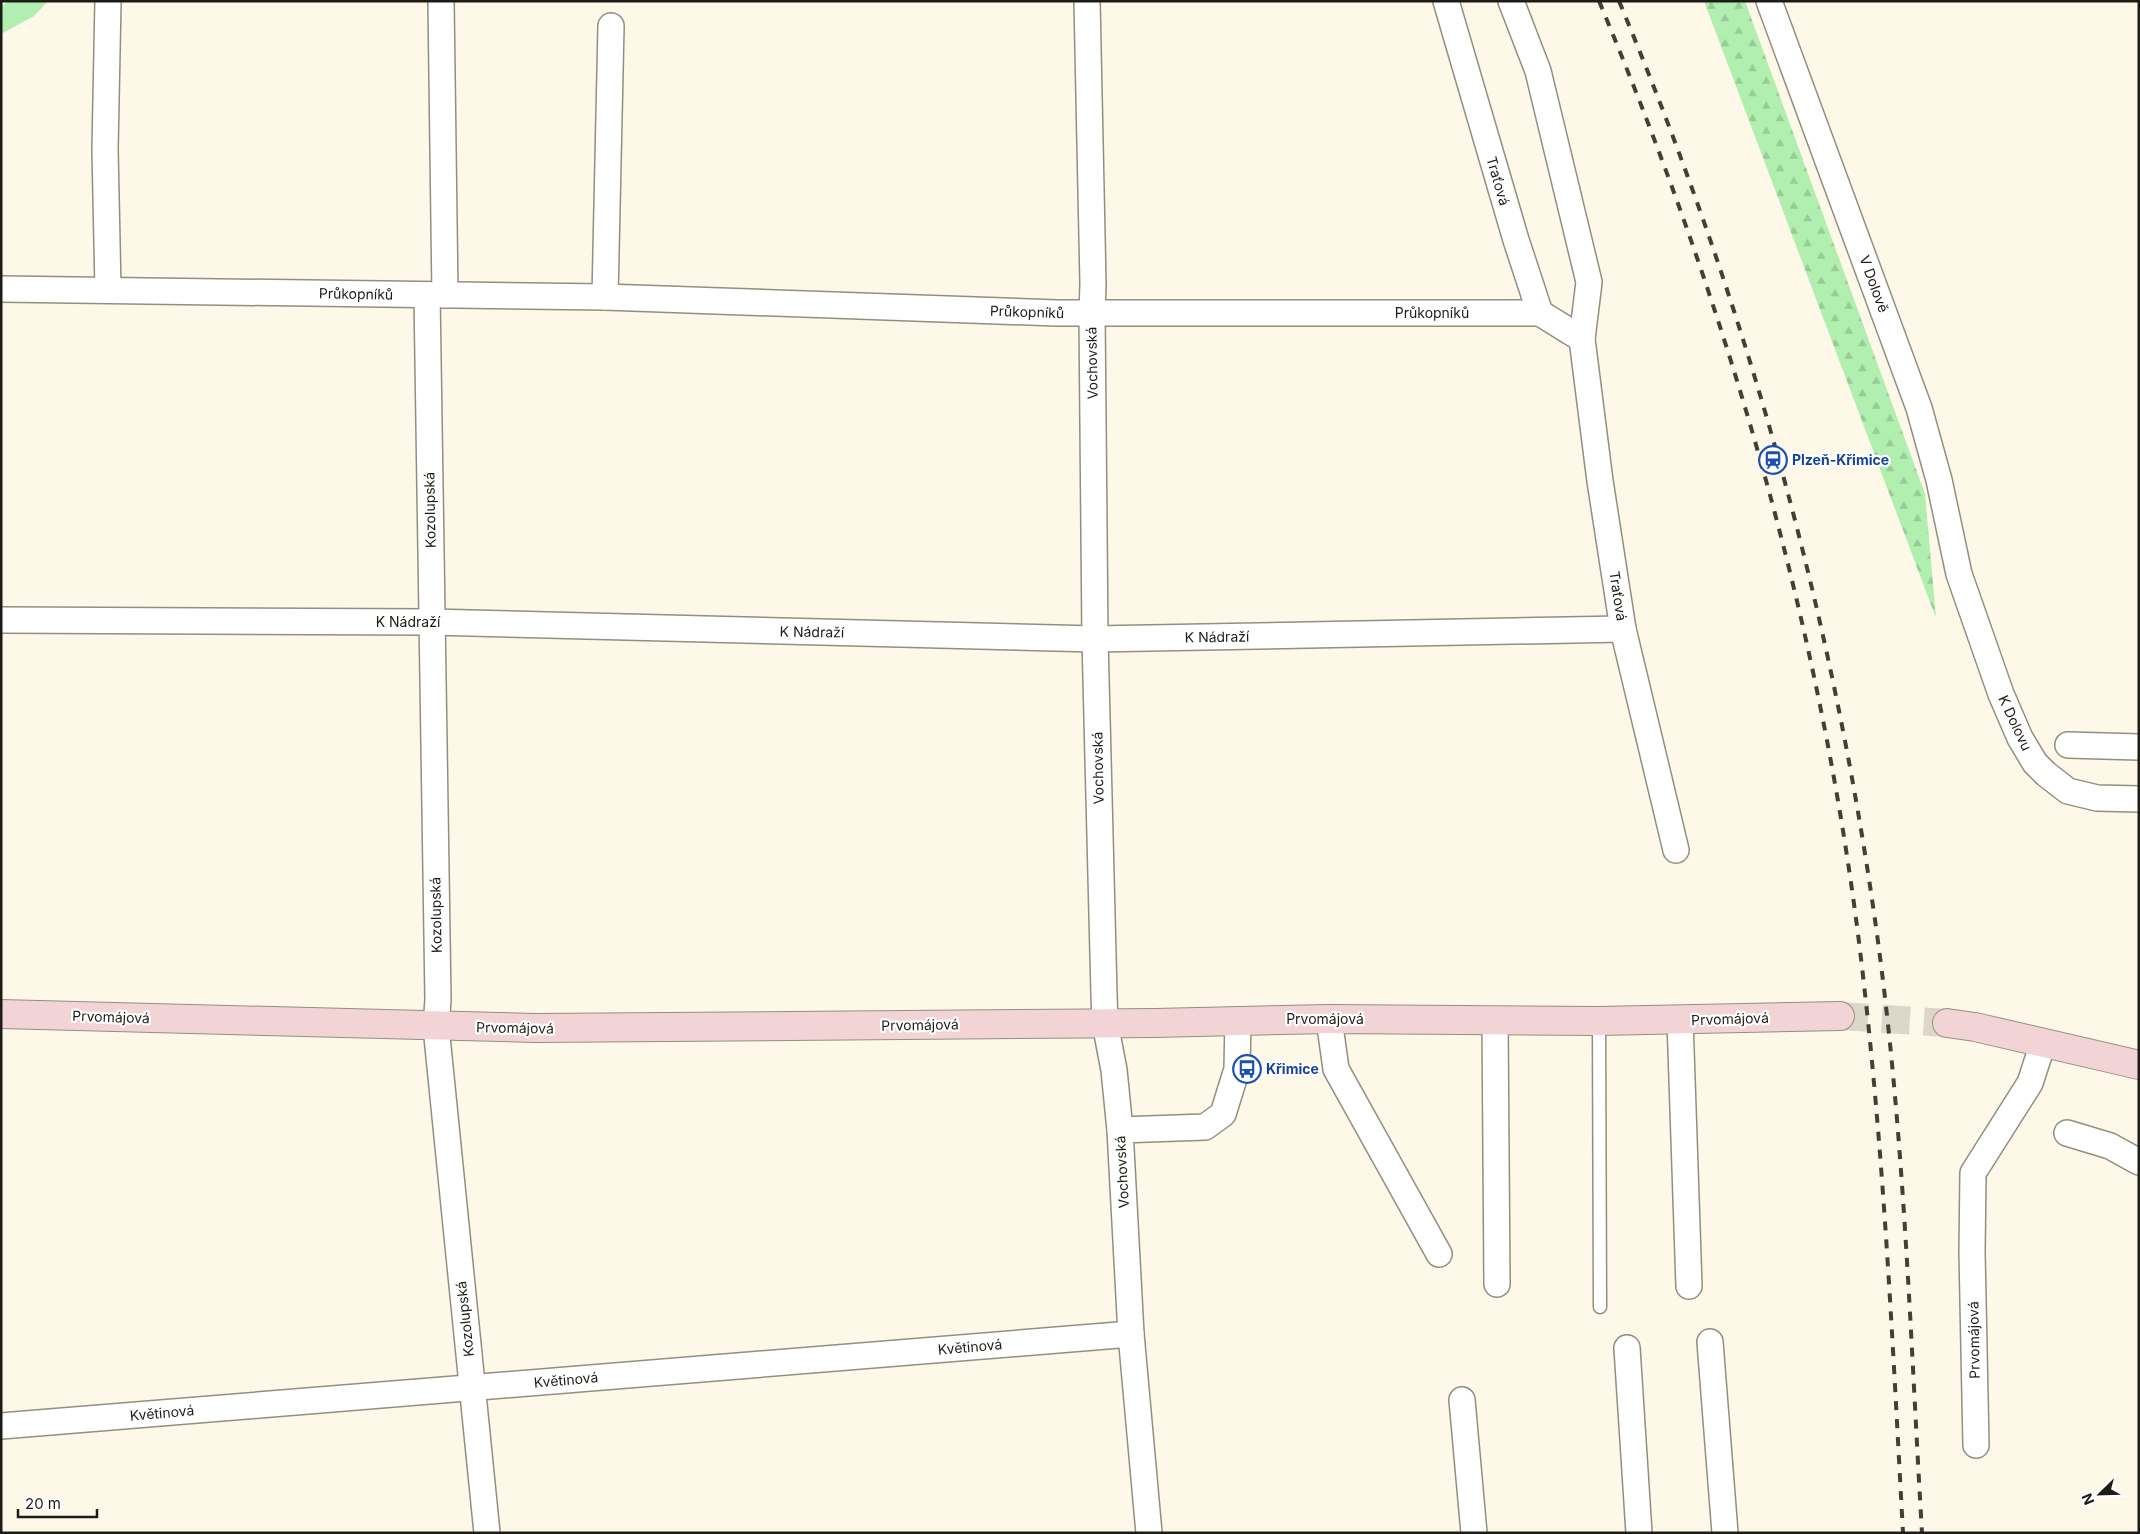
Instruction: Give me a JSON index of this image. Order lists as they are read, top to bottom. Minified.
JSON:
{"streets":{"street":["Traťová","V Dolově","Průkopníků","Vochovská","Kozolupská","K Nádraží","K Dolovu","Prvomájová","Květinová"]},"crossings":[["Traťová","Průkopníků"],["Traťová","K Nádraží"],["V Dolově","K Dolovu"],["Průkopníků","Vochovská"],["Průkopníků","Kozolupská"],["Vochovská","K Nádraží"],["Vochovská","Prvomájová"],["Vochovská","Květinová"],["Kozolupská","K Nádraží"],["Kozolupská","Prvomájová"],["Kozolupská","Květinová"]],"places":{"station":["Plzeň-Křimice"],"bus stop":["Křimice"]},"scale_bar":"20 m","north":"bottom left"}
